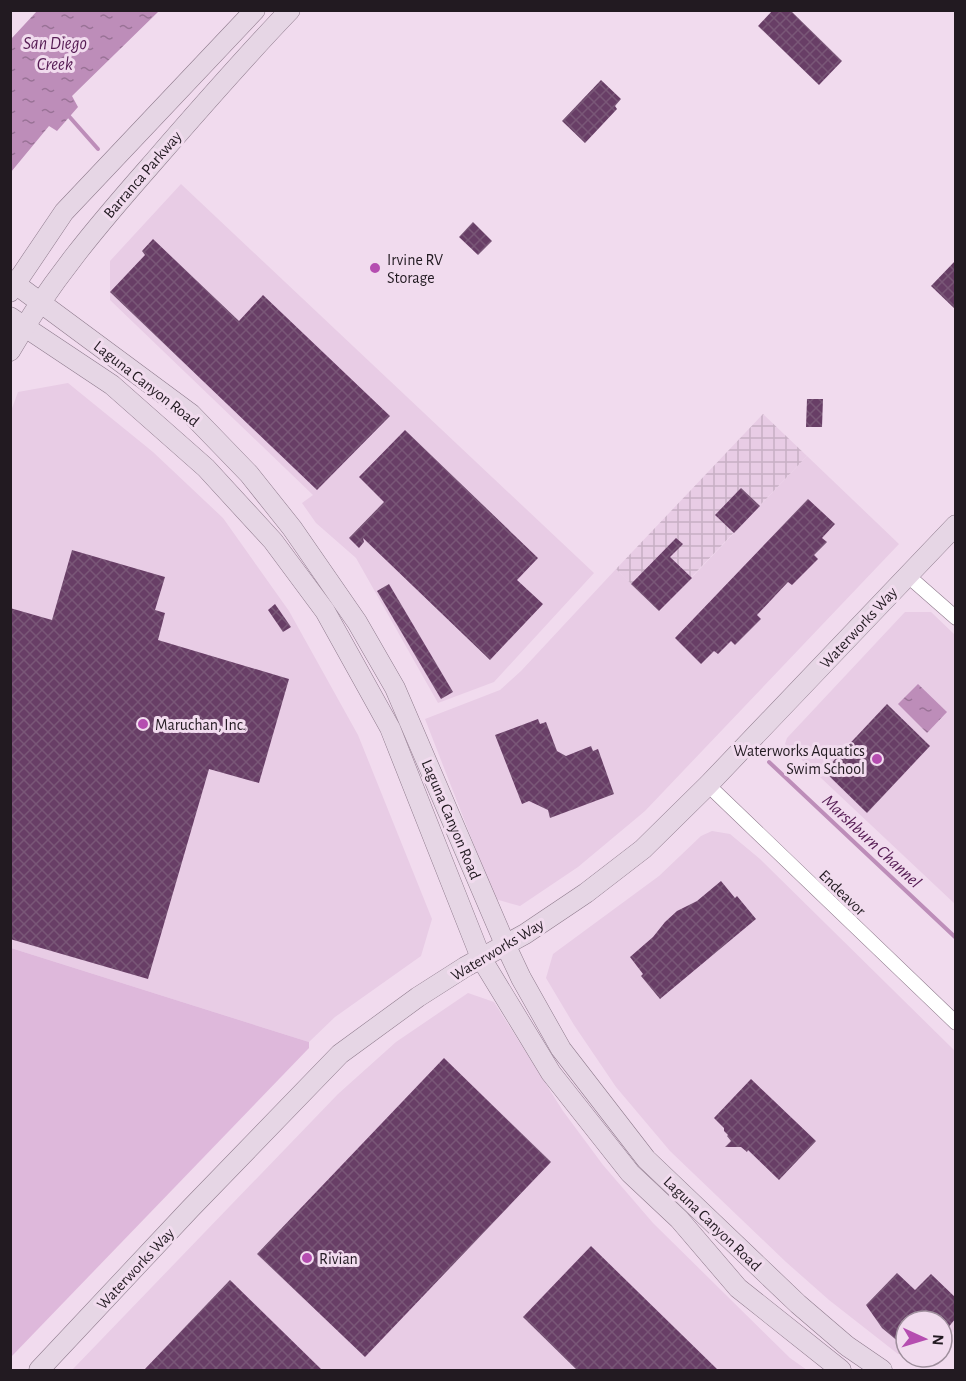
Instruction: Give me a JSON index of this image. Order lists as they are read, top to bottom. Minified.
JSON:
{"streets":{"main road":["Barranca Parkway","Laguna Canyon Road","Waterworks Way"],"street":["Endeavor"]},"crossings":[["Barranca Parkway","Laguna Canyon Road"],["Laguna Canyon Road","Waterworks Way"],["Waterworks Way","Endeavor"]],"water":["San Diego Creek","Marshburn Channel"],"places":["Irvine RV Storage","Maruchan, Inc.","Waterworks Aquatics Swim School","Rivian"],"north":"right"}
